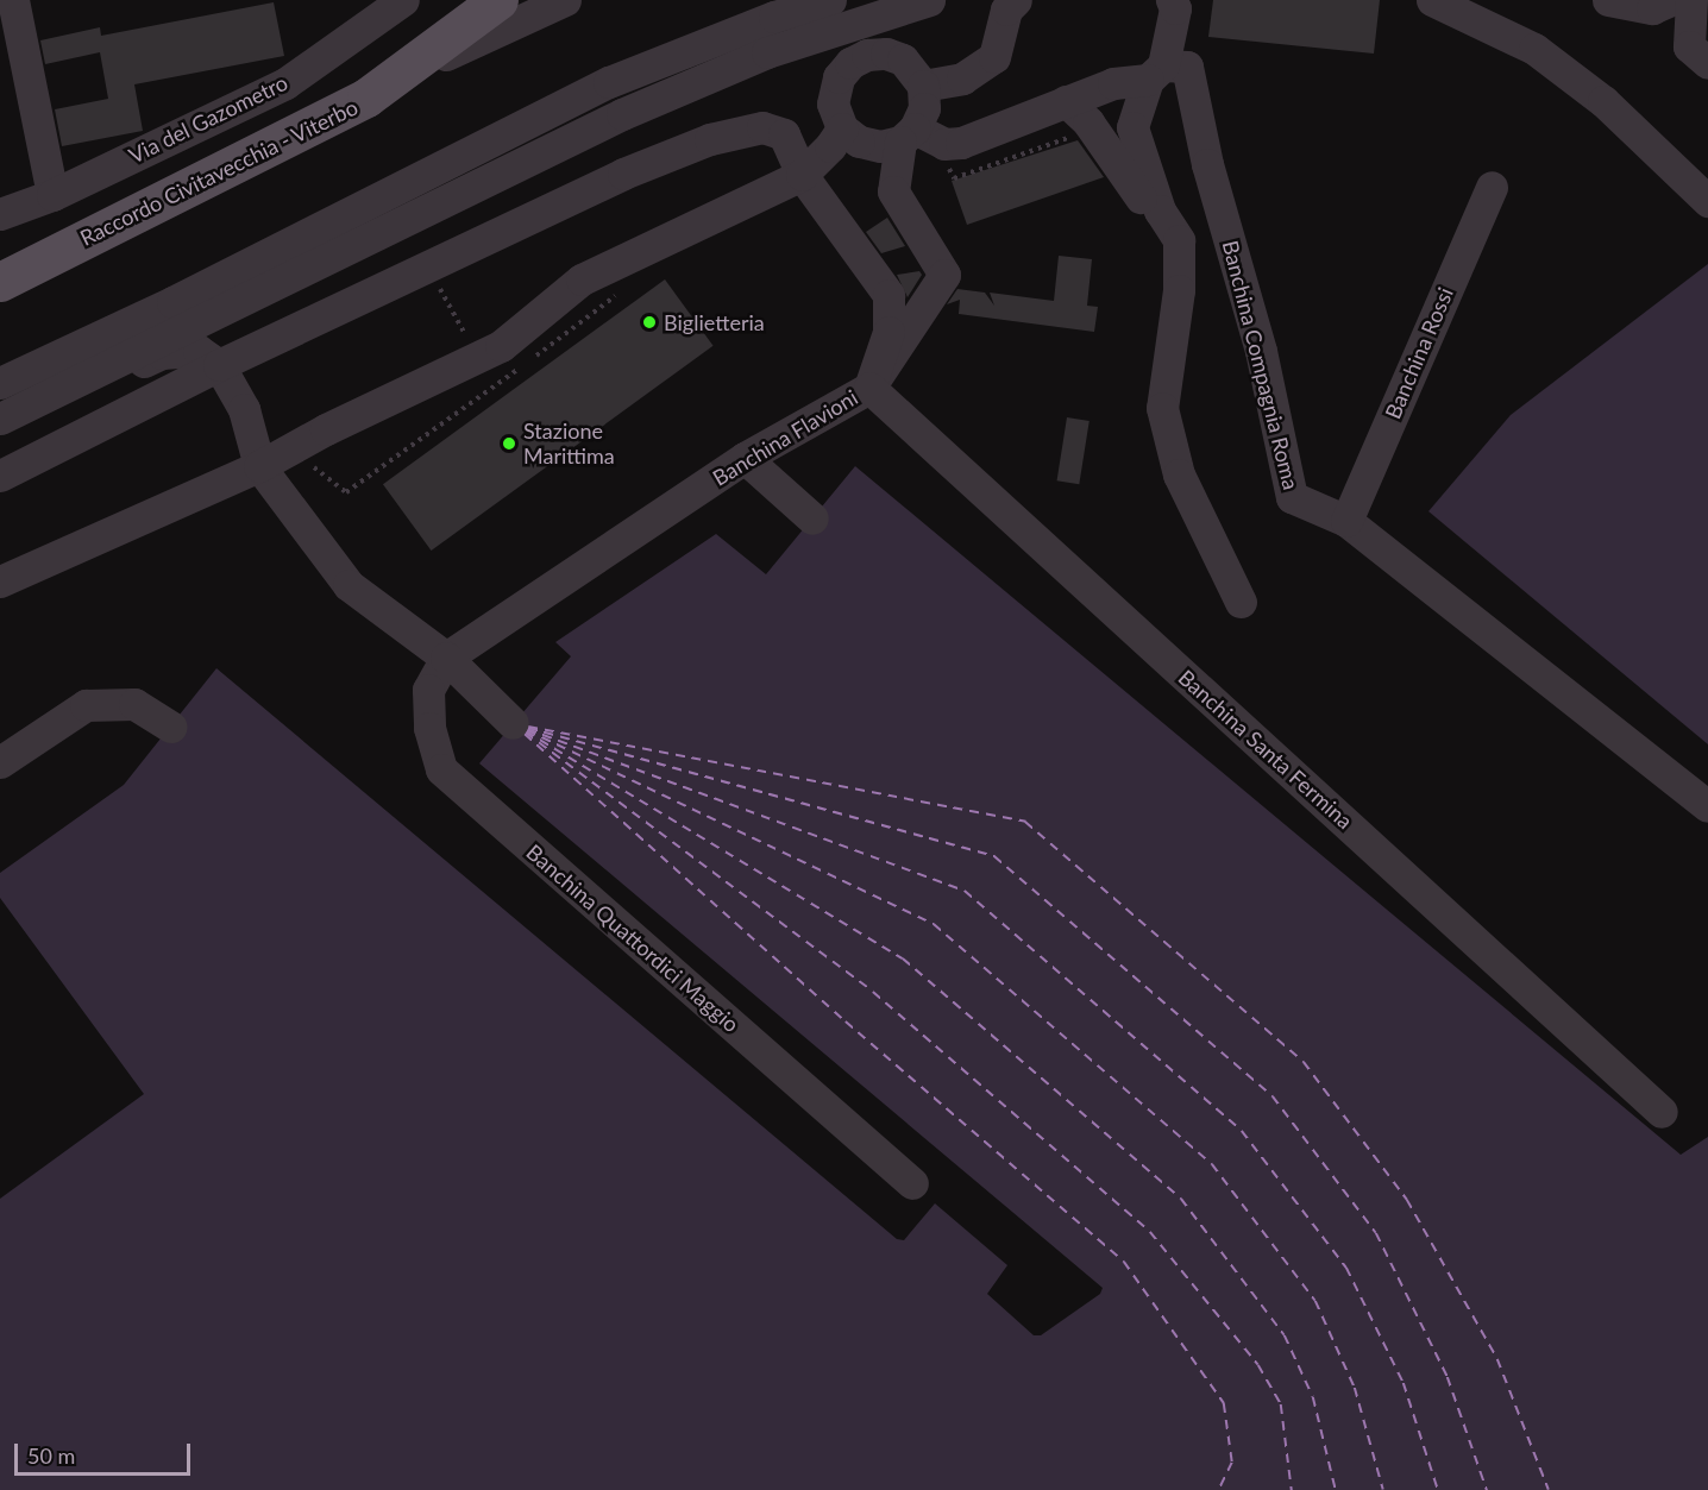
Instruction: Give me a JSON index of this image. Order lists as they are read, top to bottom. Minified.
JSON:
{"streets":{"main road":["Raccordo Civitavecchia - Viterbo"],"street":["Via del Gazometro","Banchina Rossi","Banchina Compagnia Roma","Banchina Flavioni","Banchina Santa Fermina","Banchina Quattordici Maggio"]},"crossings":[["Banchina Rossi","Banchina Compagnia Roma"],["Banchina Flavioni","Banchina Santa Fermina"],["Banchina Flavioni","Banchina Quattordici Maggio"]],"places":["Biglietteria","Stazione Marittima"],"scale_bar":"50 m"}
